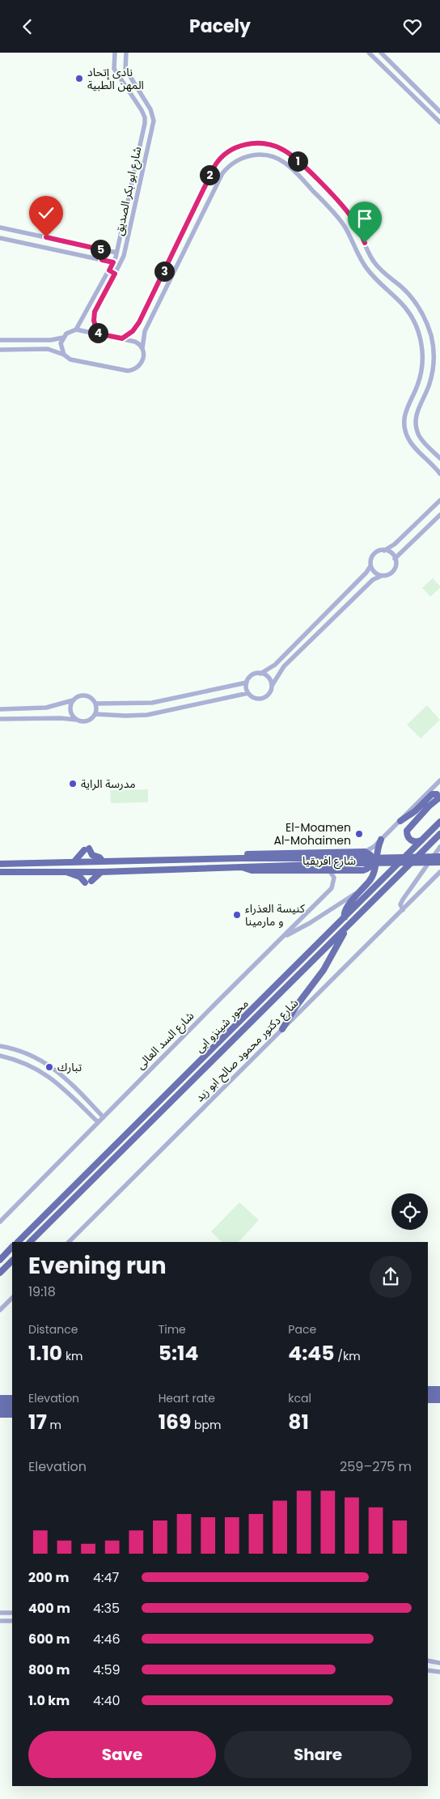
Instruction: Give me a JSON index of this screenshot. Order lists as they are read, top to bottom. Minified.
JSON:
{"streets":{"main road":["شارع افريقيا","محور شينزو ابى"],"street":["شارع ابو بكر الصديق","شارع السد العالى","شارع دكتور محمود صالح ابو زيد"]},"crossings":[["شارع افريقيا","شارع السد العالى"]],"places":["نادى إتحاد المهن الطبية","مدرسة الراية","El-Moamen Al-Mohaimen","كنيسة العذراء و مارمينا","تبارك"],"page":{"header":"Pacely","pins":["1","2","5","3","4"],"heading":["Evening run","19:18"],"stats":[["Distance","1.10 km"],["Time","5:14"],["Pace","4:45 /km"],["Elevation","17 m"],["Heart rate","169 bpm"],["kcal","81"]],"chart":["Elevation","259–275 m"],"list":[{"name":"200 m","note":"4:47"},{"name":"400 m","note":"4:35"},{"name":"600 m","note":"4:46"},{"name":"800 m","note":"4:59"},{"name":"1.0 km","note":"4:40"}],"buttons":["Save","Share"]}}
